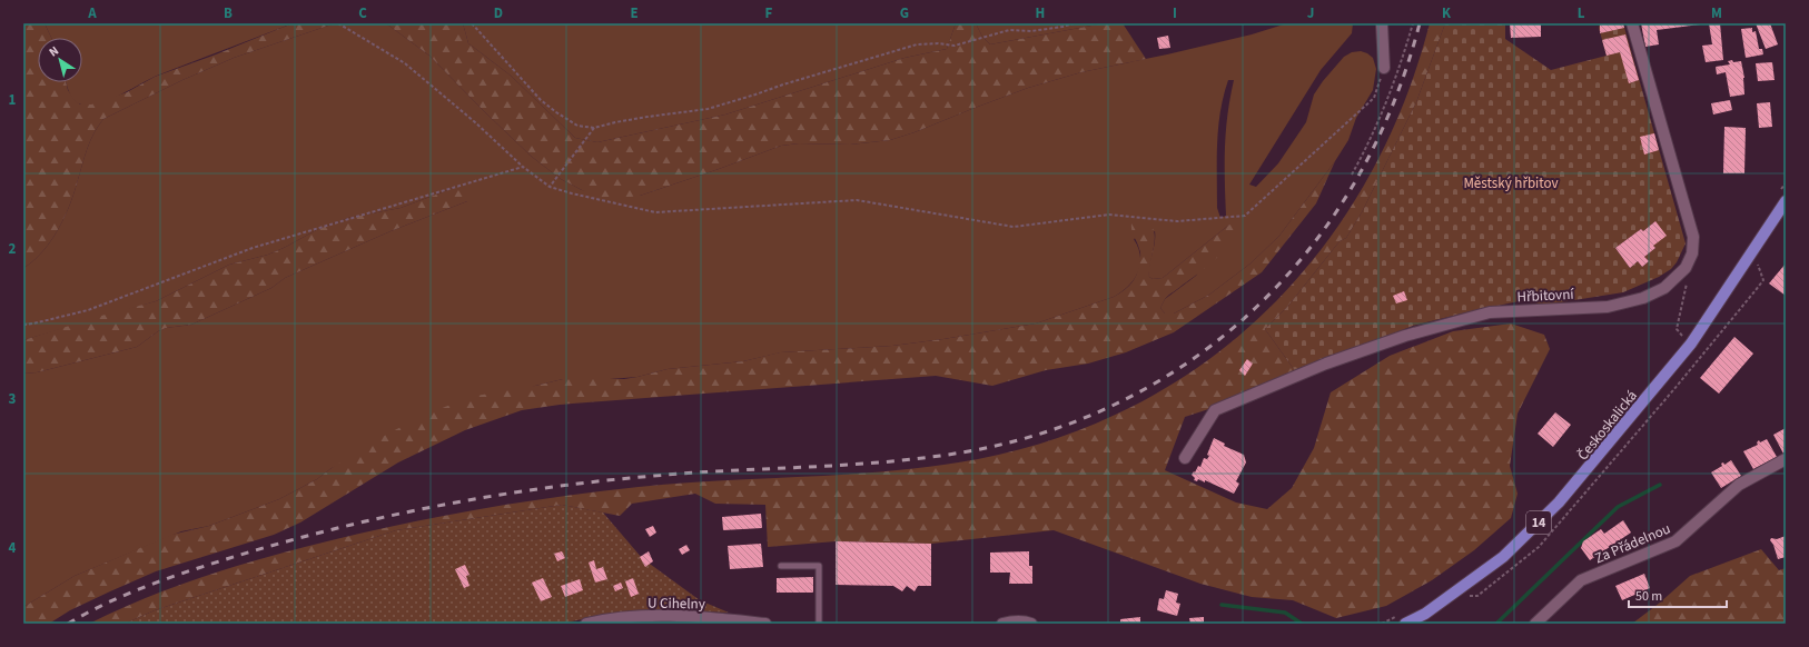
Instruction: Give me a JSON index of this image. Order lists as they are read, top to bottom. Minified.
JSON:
{"streets":{"main road":["Českoskalická","14"],"street":["Hřbitovní","Za Přádelnou","U Cihelny"]},"parks":["Městský hřbitov"],"scale_bar":"50 m","north":"top left","grid":{"columns":["A","B","C","D","E","F","G","H","I","J","K","L","M"],"rows":["1","2","3","4"]}}
